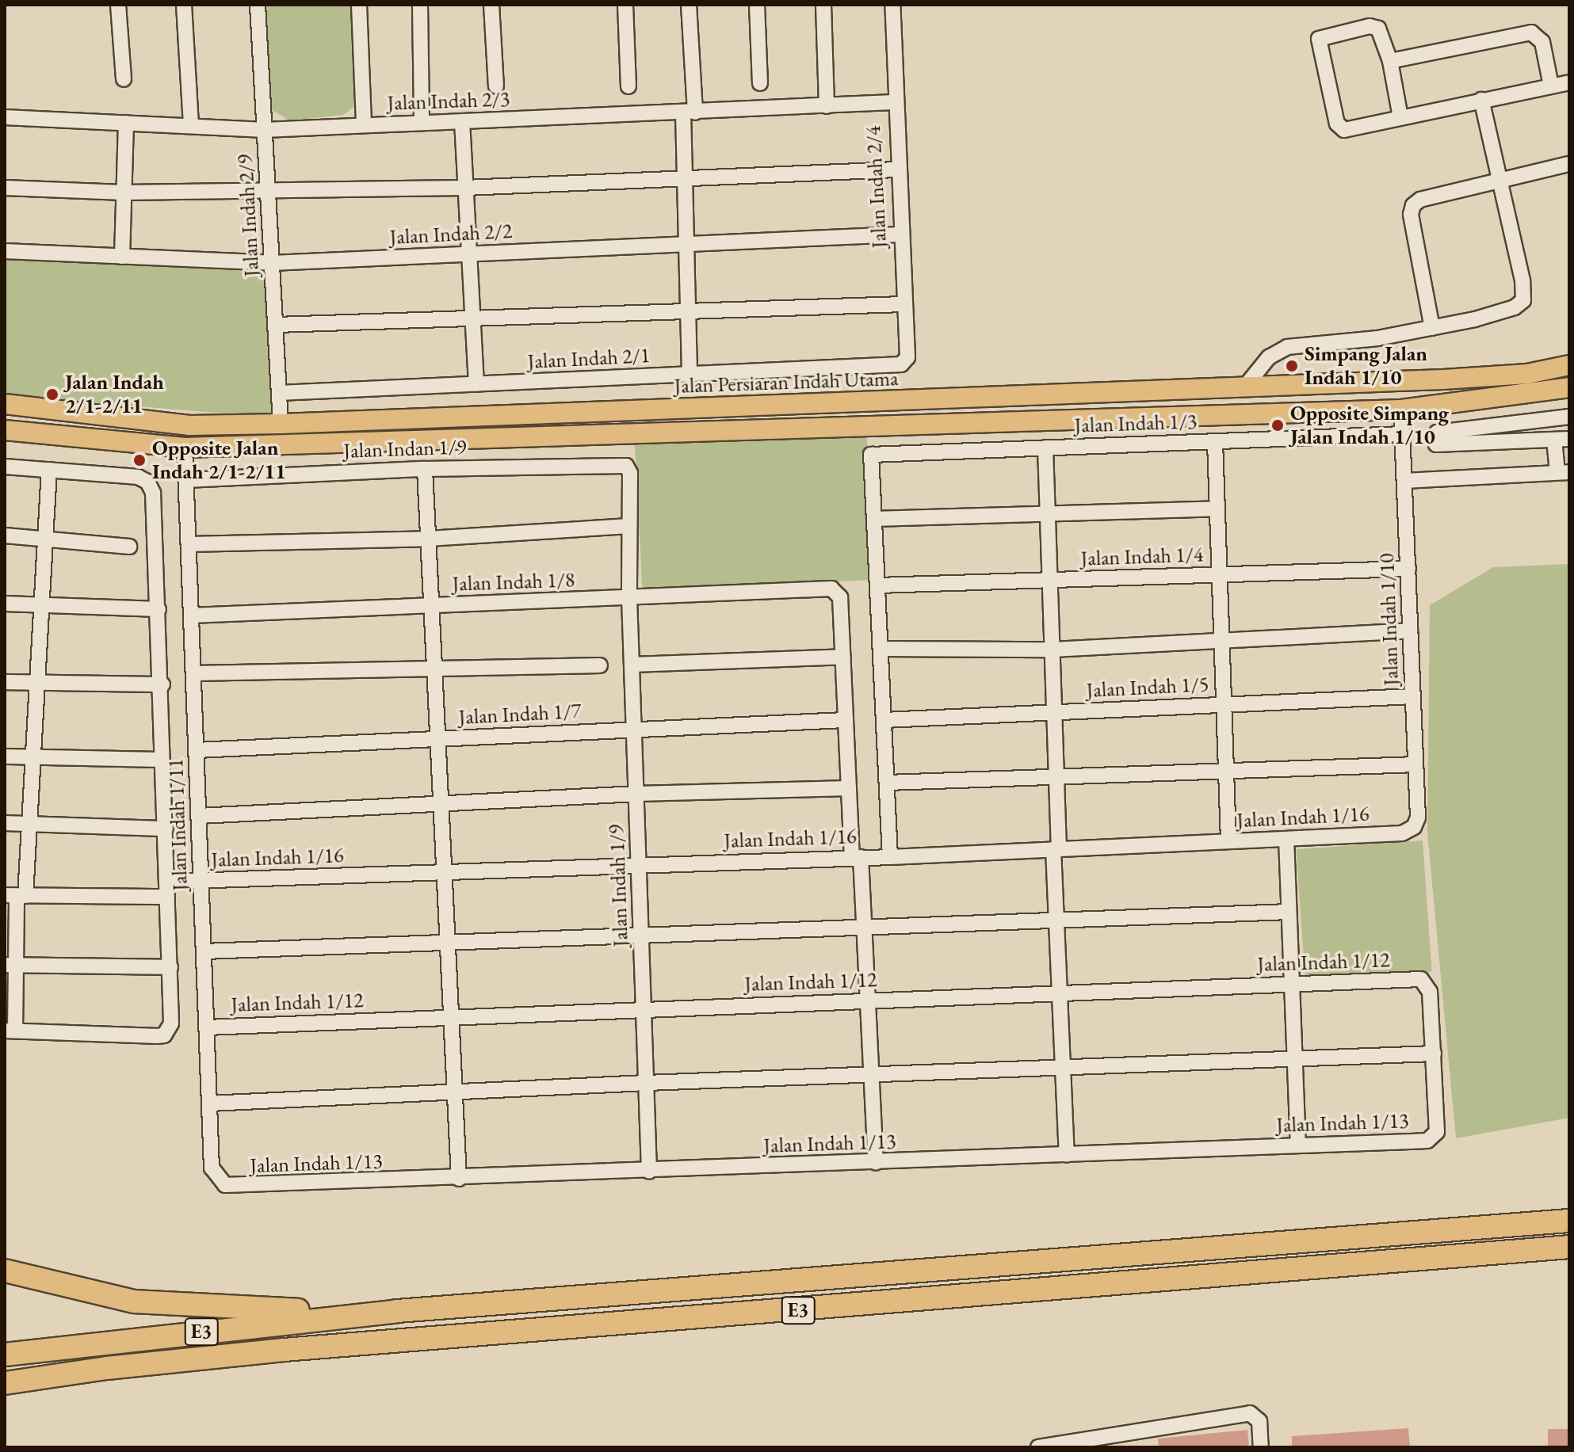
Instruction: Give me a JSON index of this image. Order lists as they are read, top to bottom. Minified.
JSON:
{"streets":{"highway":["E3"],"main road":["Jalan Persiaran Indah Utama"],"street":["Jalan Indah 2/3","Jalan Indah 2/4","Jalan Indah 2/9","Jalan Indah 2/2","Jalan Indah 2/1","Jalan Indah 1/3","Jalan Indan 1/9","Jalan Indah 1/4","Jalan Indah 1/8","Jalan Indah 1/10","Jalan Indah 1/5","Jalan Indah 1/7","Jalan Indah 1/16","Jalan Indah 1/11","Jalan Indah 1/9","Jalan Indah 1/12","Jalan Indah 1/13"]},"crossings":[["Jalan Indah 2/3","Jalan Indah 2/4"],["Jalan Indah 2/3","Jalan Indah 2/9"],["Jalan Indah 2/4","Jalan Indah 2/2"],["Jalan Indah 2/4","Jalan Indah 2/1"],["Jalan Indah 2/9","Jalan Indah 2/2"],["Jalan Indah 2/9","Jalan Indah 2/1"],["Jalan Indah 2/9","Jalan Persiaran Indah Utama"],["Jalan Indah 1/3","Jalan Indah 1/10"],["Jalan Indan 1/9","Jalan Indah 1/11"],["Jalan Indan 1/9","Jalan Indah 1/9"],["Jalan Indah 1/4","Jalan Indah 1/10"],["Jalan Indah 1/8","Jalan Indah 1/11"],["Jalan Indah 1/8","Jalan Indah 1/9"],["Jalan Indah 1/10","Jalan Indah 1/5"],["Jalan Indah 1/10","Jalan Indah 1/16"],["Jalan Indah 1/7","Jalan Indah 1/11"],["Jalan Indah 1/7","Jalan Indah 1/9"],["Jalan Indah 1/16","Jalan Indah 1/11"],["Jalan Indah 1/16","Jalan Indah 1/9"],["Jalan Indah 1/11","Jalan Indah 1/12"],["Jalan Indah 1/11","Jalan Indah 1/13"],["Jalan Indah 1/9","Jalan Indah 1/12"],["Jalan Indah 1/9","Jalan Indah 1/13"],["Jalan Indah 1/12","Jalan Indah 1/13"]],"places":["Simpang Jalan Indah 1/10","Jalan Indah 2/1-2/11","Opposite Simpang Jalan Indah 1/10","Opposite Jalan Indah 2/1-2/11"]}
